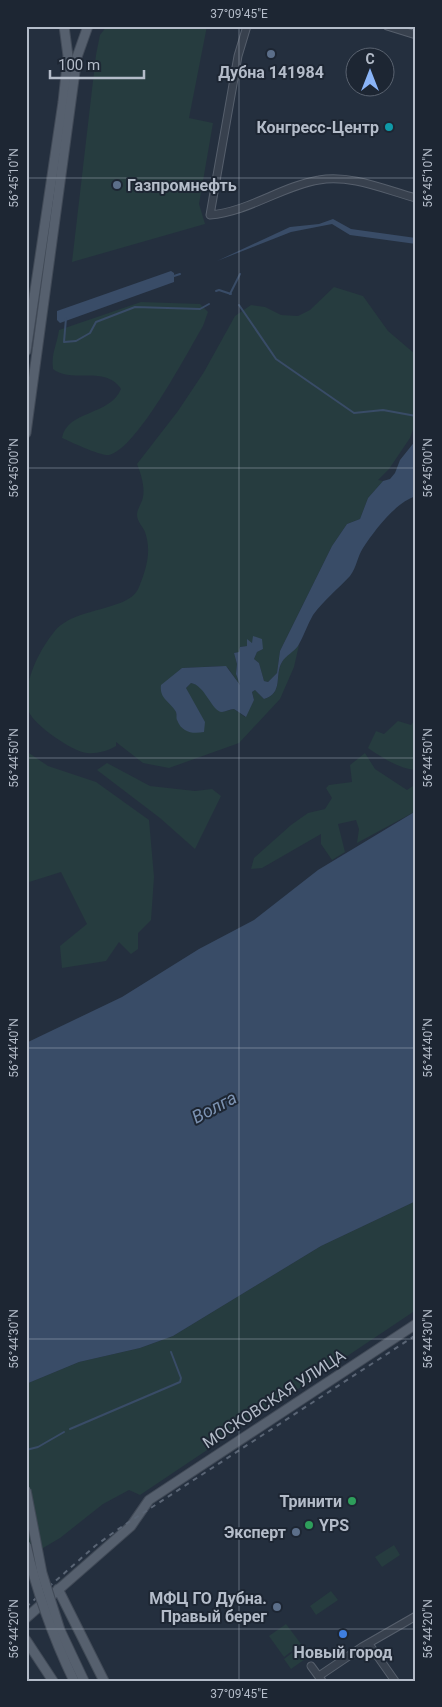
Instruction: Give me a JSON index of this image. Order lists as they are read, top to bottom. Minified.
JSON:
{"streets":{"main road":["МОСКОВСКАЯ УЛИЦА"]},"water":["Волга"],"places":["Дубна 141984","Конгресс-Центр","Газпромнефть","Тринити","YPS","Эксперт","МФЦ ГО Дубна. Правый берег","Новый город"],"scale_bar":"100 m","north":"top","coordinates":["37°09'45\"E","56°45'10\"N","56°45'00\"N","56°44'50\"N","56°44'40\"N","56°44'30\"N","56°44'20\"N"]}
